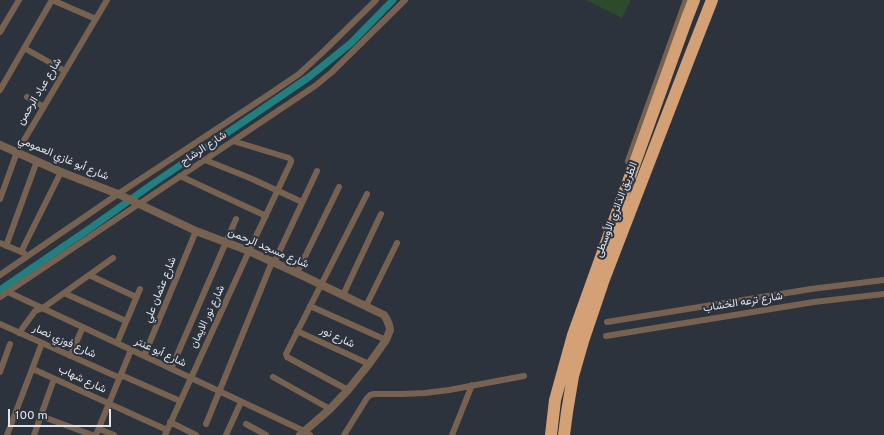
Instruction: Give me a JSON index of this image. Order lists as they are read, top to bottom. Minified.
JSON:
{"streets":{"highway":["الطريق الدائري الأوسطى"],"street":["شارع عباد الرحمن","شارع الرشاح","شارع أبو غازي العمومي","شارع مسجد الرحمن","شارع عثمان علي","شارع ترعه الخشاب","شارع نور الايمان","شارع نور","شارع فوزي نصار","شارع أبو عنتر","شارع شهاب"]},"crossings":[["شارع عباد الرحمن","شارع أبو غازي العمومي"],["شارع الرشاح","شارع أبو غازي العمومي"],["شارع الرشاح","شارع مسجد الرحمن"],["شارع الرشاح","شارع نور الايمان"],["شارع الرشاح","شارع أبو عنتر"],["شارع أبو غازي العمومي","شارع مسجد الرحمن"],["شارع مسجد الرحمن","شارع عثمان علي"],["شارع مسجد الرحمن","شارع نور الايمان"],["شارع عثمان علي","شارع أبو عنتر"],["شارع نور الايمان","شارع فوزي نصار"],["شارع نور الايمان","شارع أبو عنتر"],["شارع نور الايمان","شارع شهاب"]],"scale_bar":"100 m"}
